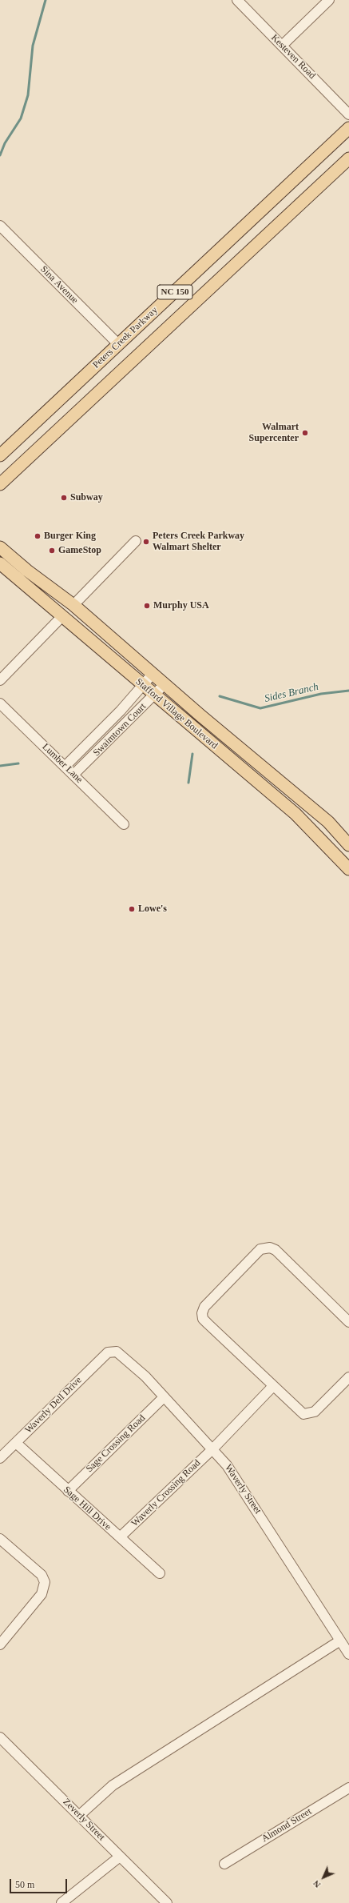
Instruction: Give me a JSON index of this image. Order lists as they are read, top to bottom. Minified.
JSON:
{"streets":{"main road":["NC 150","Peters Creek Parkway","Stafford Village Boulevard"],"street":["Kesteven Road","Sina Avenue","Swaimtown Court","Lumber Lane","Waverly Dell Drive","Sage Crossing Road","Waverly Street","Waverly Crossing Road","Sage Hill Drive","Zeverly Street","Almond Street"]},"crossings":[["Sina Avenue","Peters Creek Parkway"],["Stafford Village Boulevard","Swaimtown Court"],["Swaimtown Court","Lumber Lane"],["Waverly Dell Drive","Waverly Street"],["Waverly Dell Drive","Sage Hill Drive"],["Sage Crossing Road","Waverly Street"],["Sage Crossing Road","Sage Hill Drive"],["Waverly Street","Waverly Crossing Road"],["Waverly Crossing Road","Sage Hill Drive"]],"water":["Sides Branch"],"places":["Walmart Supercenter","Subway","Burger King","Peters Creek Parkway Walmart Shelter","GameStop","Murphy USA","Lowe's"],"scale_bar":"50 m","north":"bottom left"}
